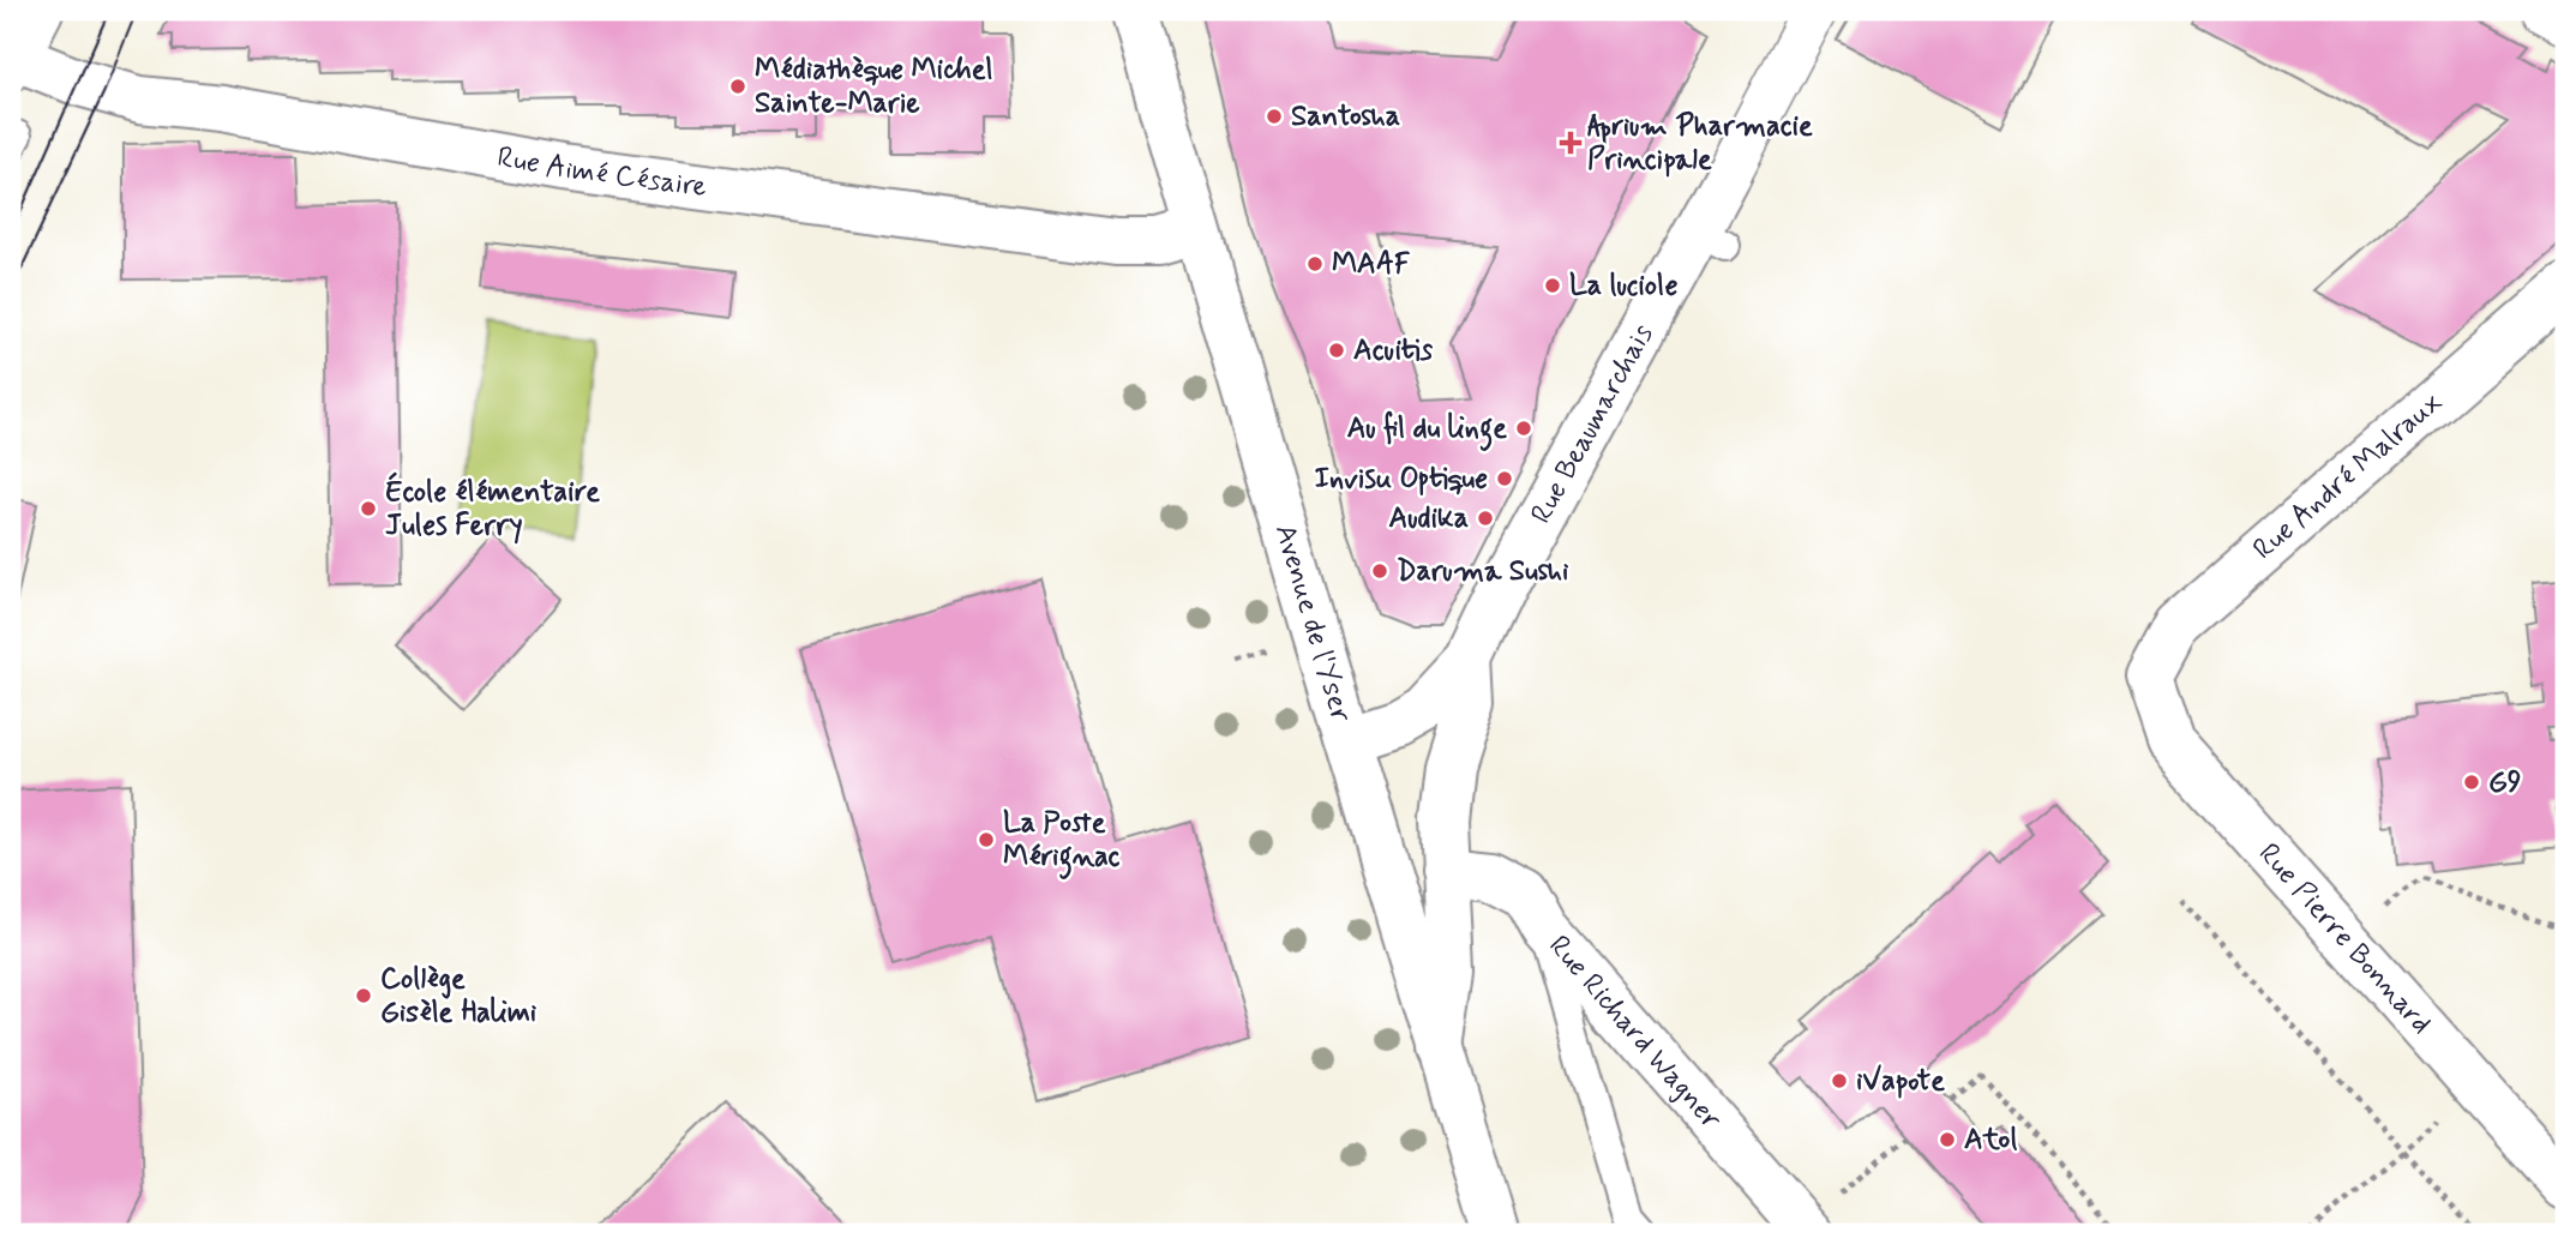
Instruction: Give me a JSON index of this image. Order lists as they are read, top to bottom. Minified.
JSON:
{"streets":{"street":["Rue Aimé Césaire","Rue Beaumarchais","Rue André Malraux","Avenue de l'Yser","Rue Pierre Bonnard","Rue Richard Wagner"]},"crossings":[["Rue Aimé Césaire","Avenue de l'Yser"],["Rue Beaumarchais","Avenue de l'Yser"],["Rue Beaumarchais","Rue Richard Wagner"],["Rue André Malraux","Rue Pierre Bonnard"]],"places":{"other":["Médiathèque Michel Sainte-Marie","Santosha","MAAF","La luciole","Acuitis","Au fil du linge","Invisu Optique","École élémentaire Jules Ferry","Audika","Daruma Sushi","G9","La Poste Mérignac","Collège Gisèle Halimi","iVapote","Atol"],"health":["Aprium Pharmacie Principale"]}}
